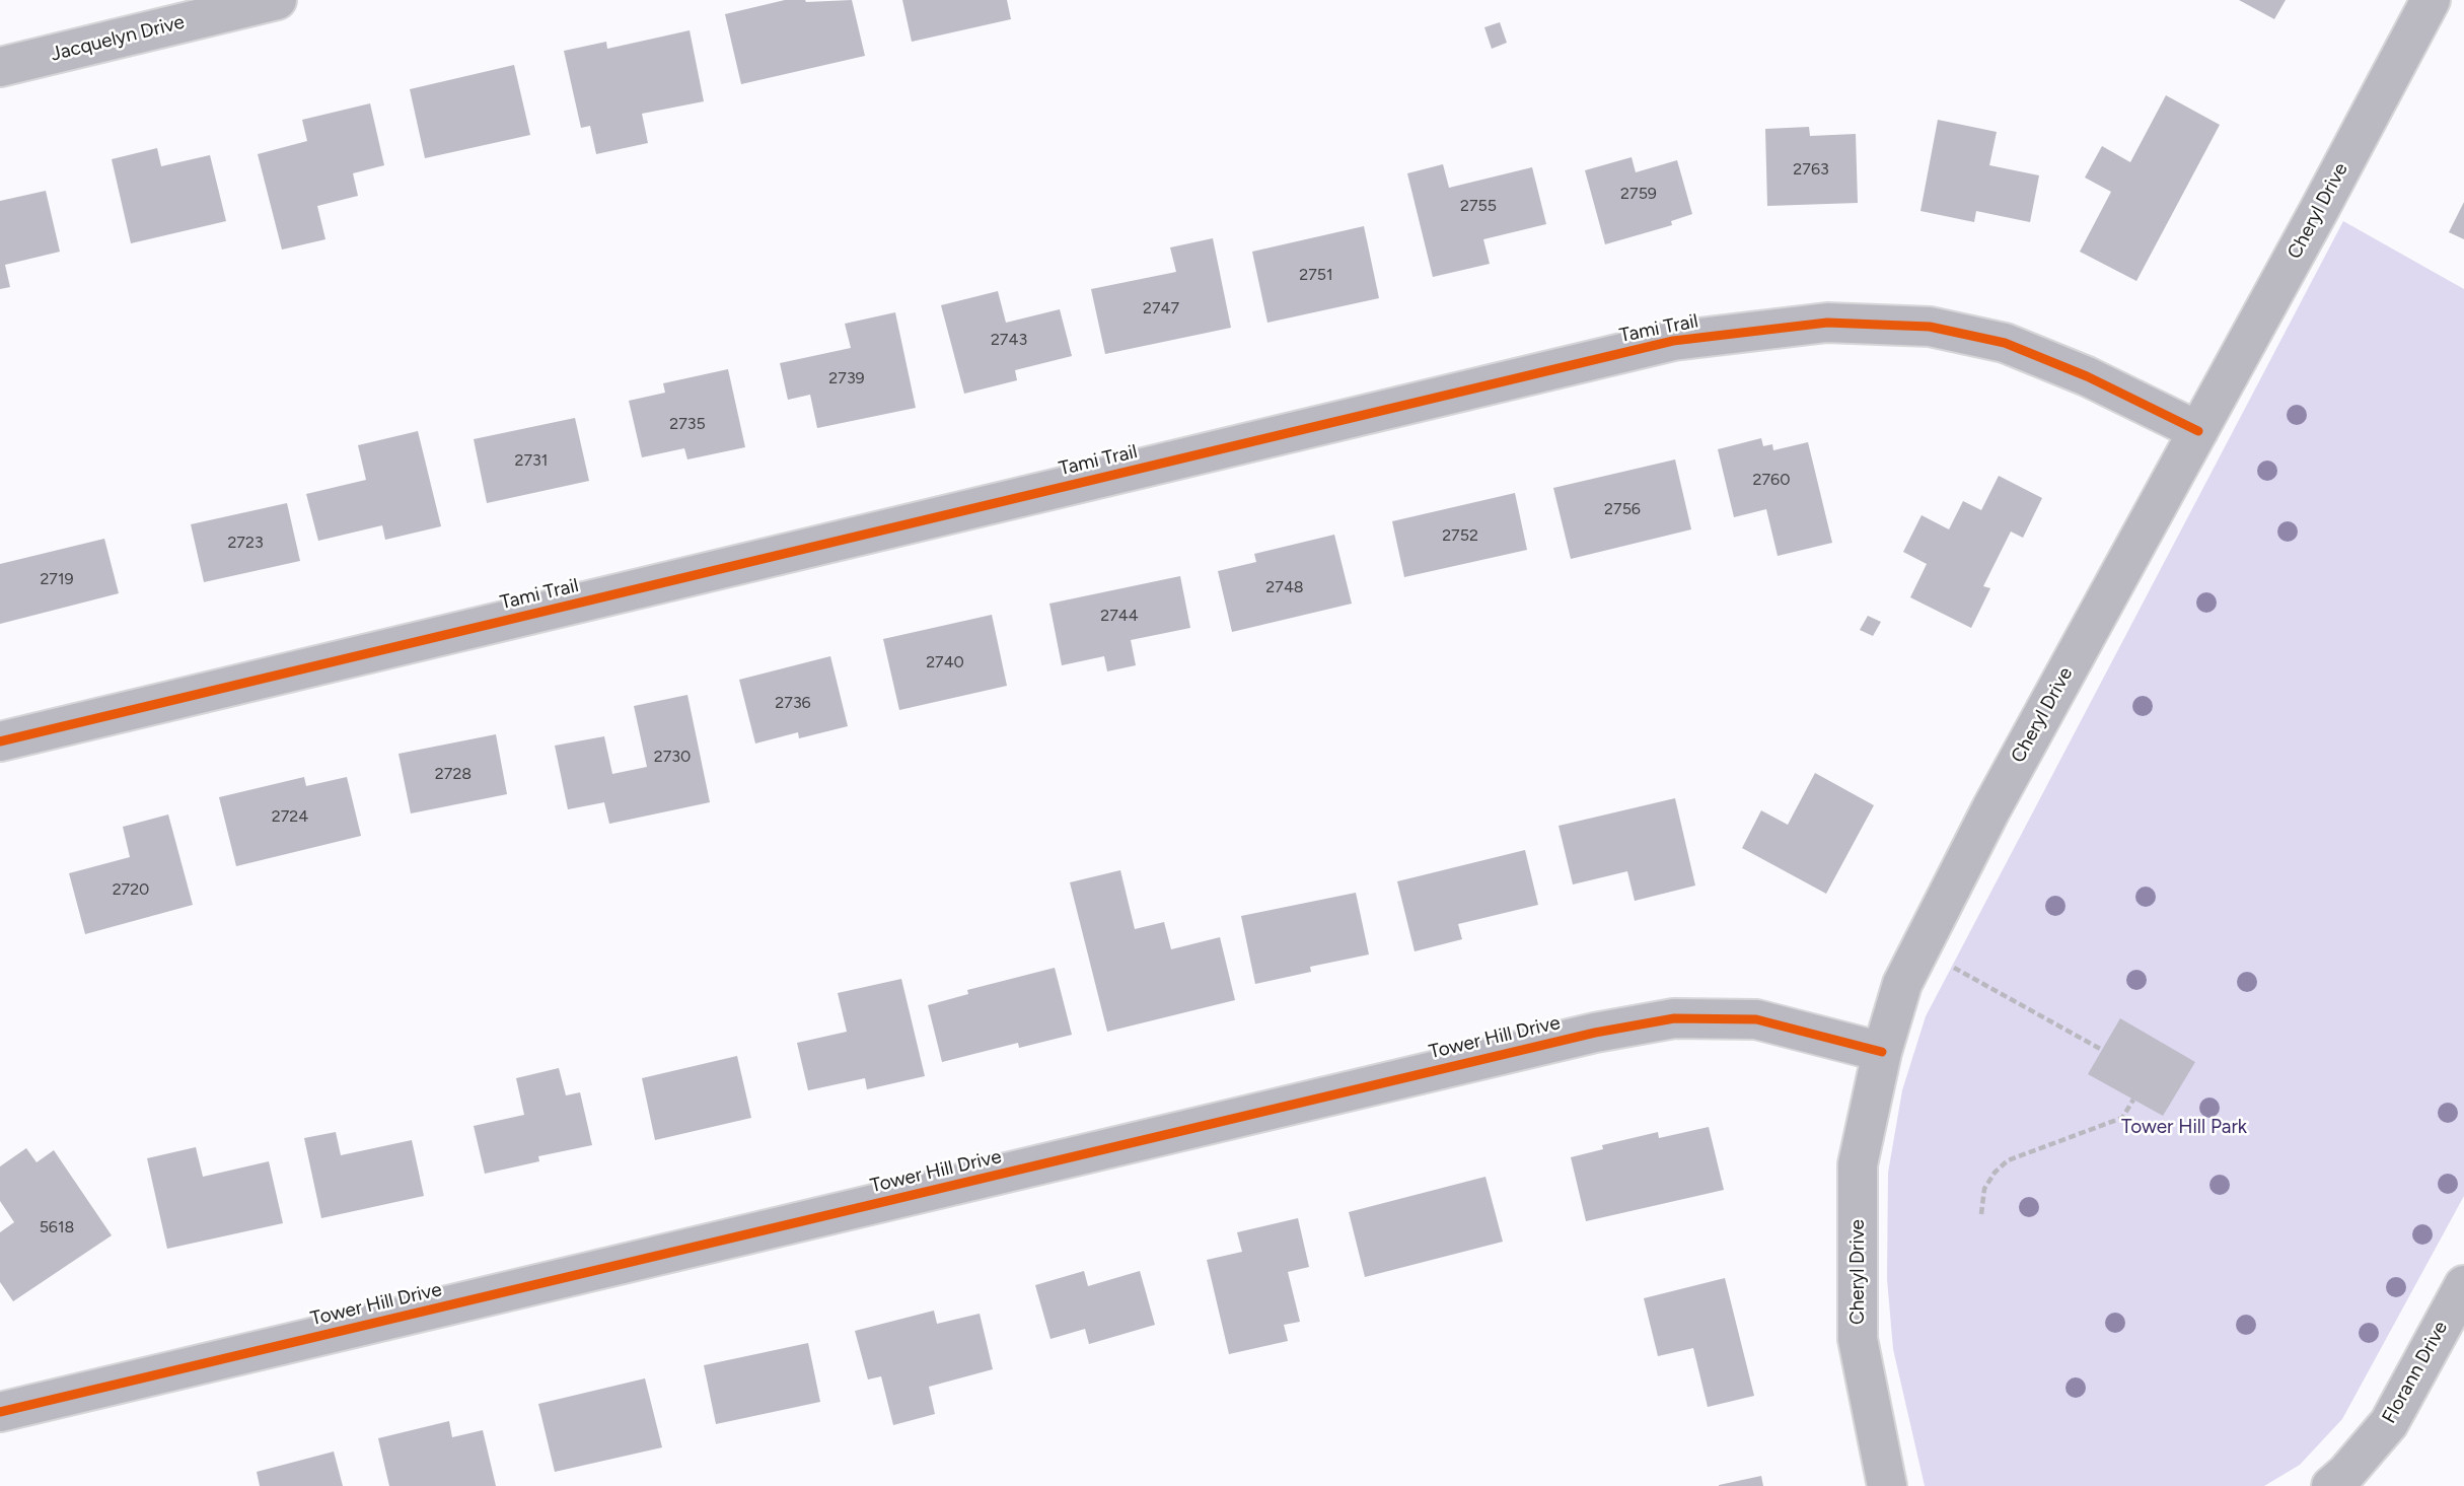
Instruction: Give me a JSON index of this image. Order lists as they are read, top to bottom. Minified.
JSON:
{"streets":{"street":["Jacquelyn Drive","Cheryl Drive","Tami Trail","Tower Hill Drive","Florann Drive"]},"crossings":[["Cheryl Drive","Tami Trail"],["Cheryl Drive","Tower Hill Drive"]],"parks":["Tower Hill Park"],"house_numbers":["2763","2759","2755","2751","2747","2743","2739","2735","2731","2760","2756","2752","2723","2719","2748","2744","2740","2736","2730","2728","2724","2720","5618"]}
